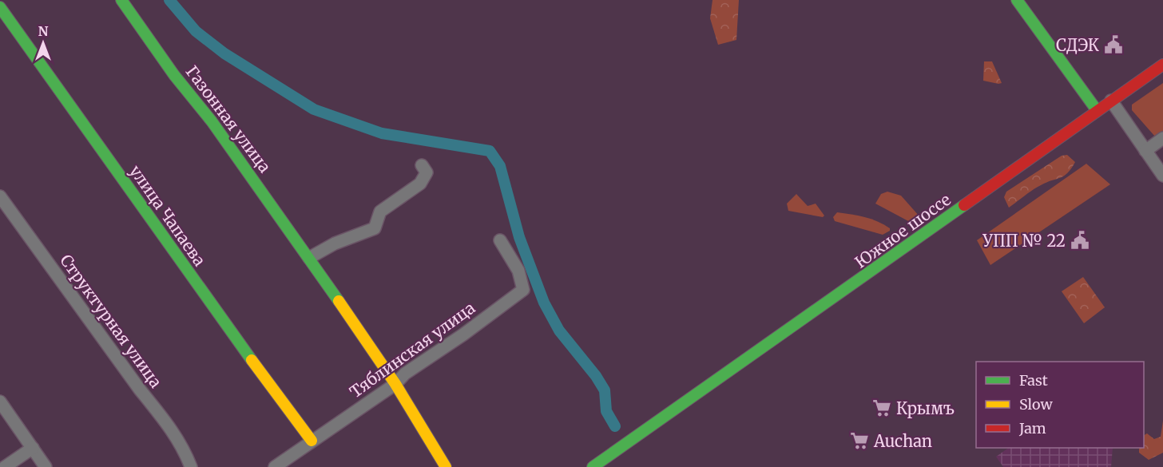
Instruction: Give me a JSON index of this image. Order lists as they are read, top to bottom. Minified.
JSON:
{"streets":{"street":["Газонная улица","улица Чапаева","Южное шоссе","Структурная улица","Тяблинская улица"]},"crossings":[["Газонная улица","Тяблинская улица"],["улица Чапаева","Тяблинская улица"]],"places":{"public building":["СДЭК","УПП № 22"],"supermarket":["Крымъ","Auchan"]},"legend":["Fast","Slow","Jam"],"north":"top"}
